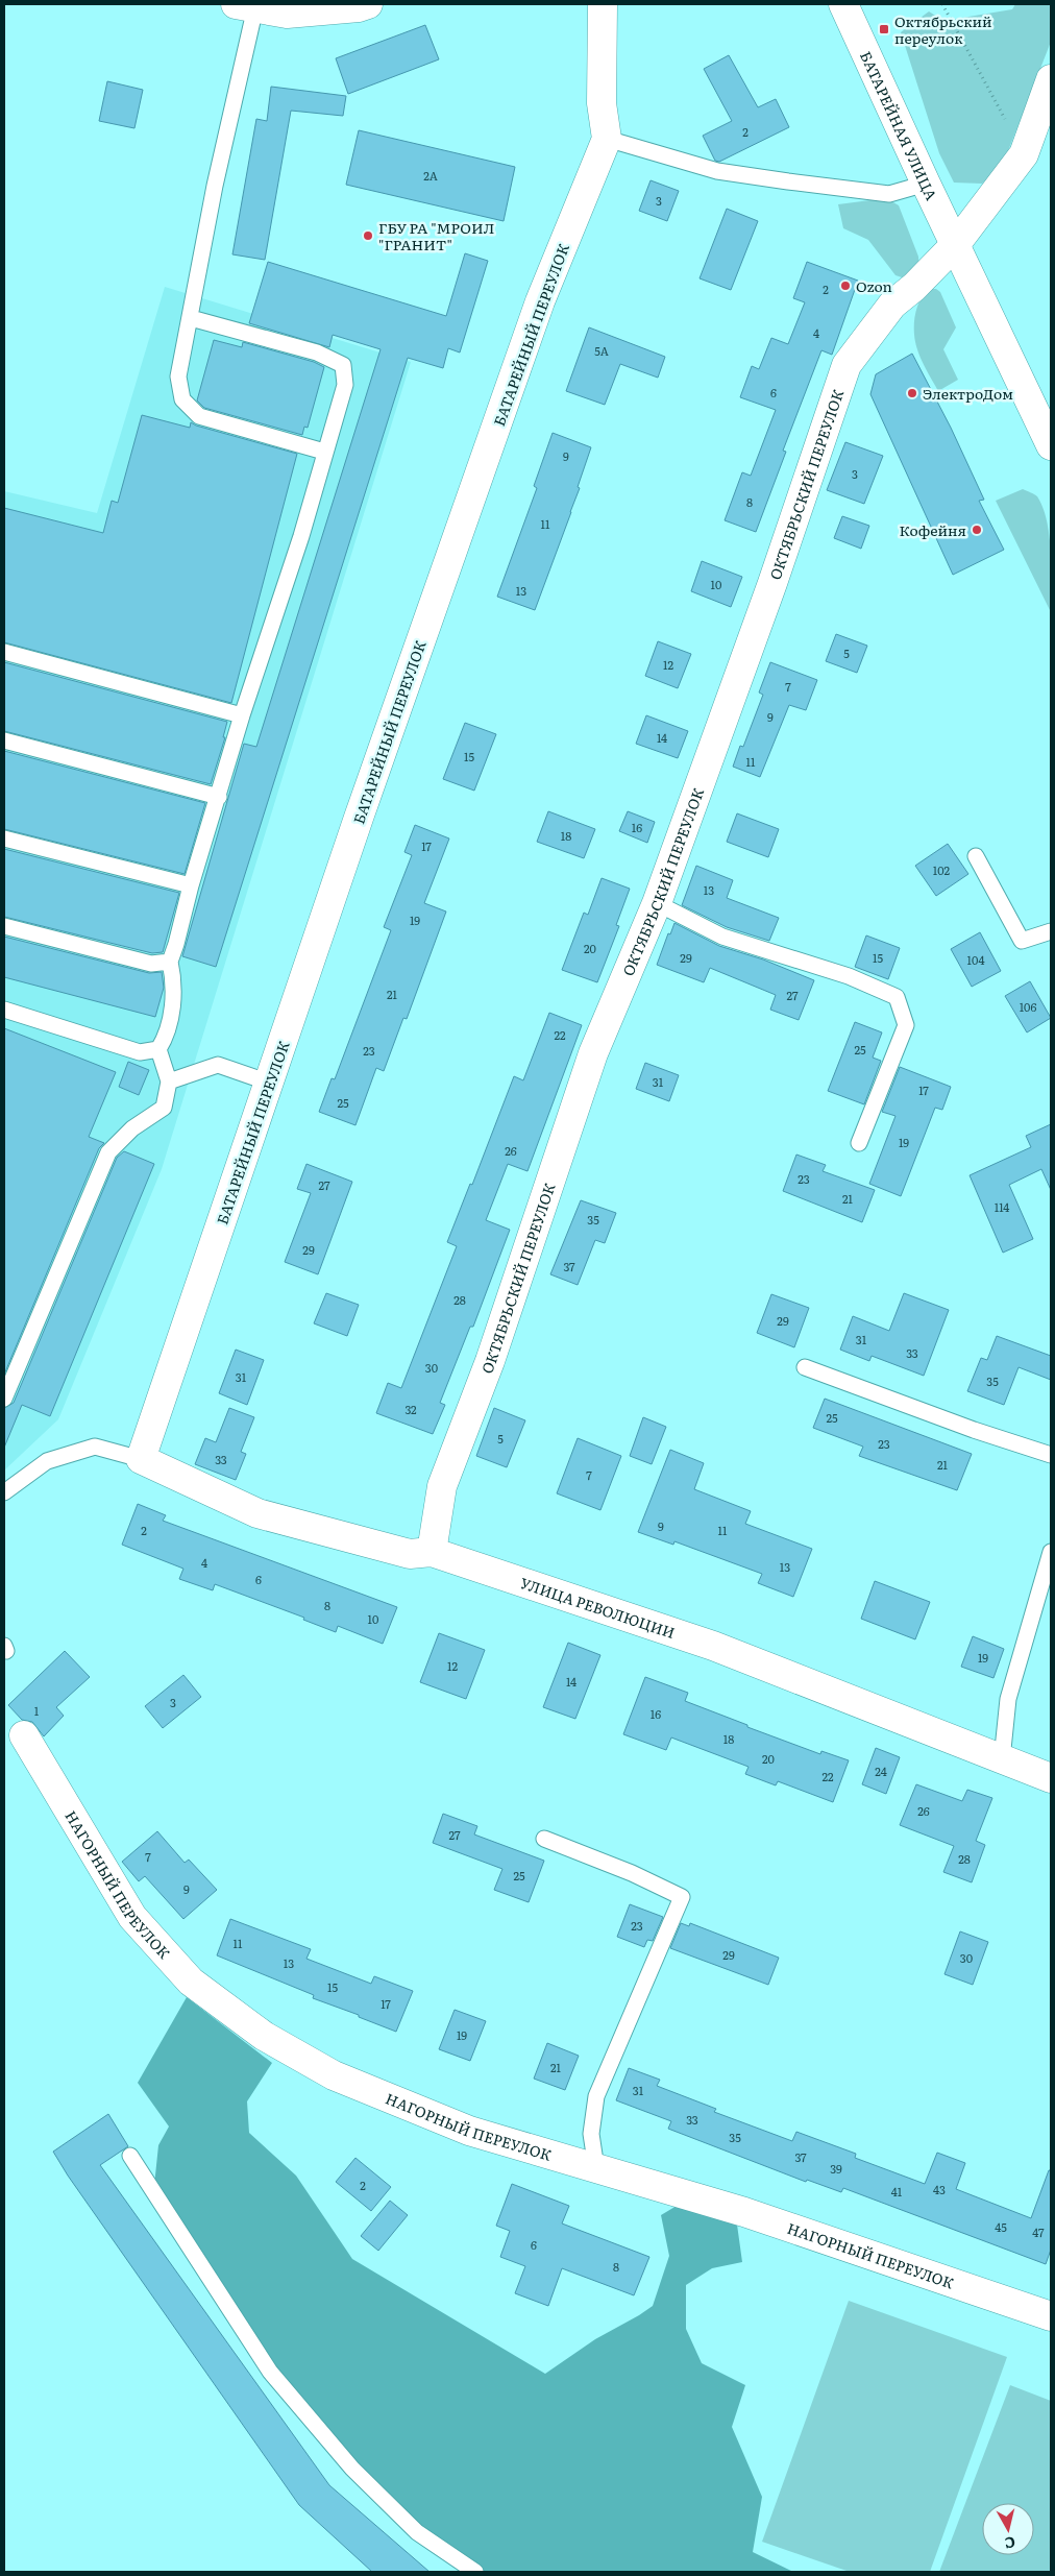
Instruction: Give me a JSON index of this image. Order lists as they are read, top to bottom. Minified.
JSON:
{"streets":{"street":["БАТАРЕЙНАЯ УЛИЦА","БАТАРЕЙНЫЙ ПЕРЕУЛОК","ОКТЯБРЬСКИЙ ПЕРЕУЛОК","УЛИЦА РЕВОЛЮЦИИ","НАГОРНЫЙ ПЕРЕУЛОК"]},"crossings":[["БАТАРЕЙНАЯ УЛИЦА","ОКТЯБРЬСКИЙ ПЕРЕУЛОК"],["БАТАРЕЙНЫЙ ПЕРЕУЛОК","УЛИЦА РЕВОЛЮЦИИ"],["ОКТЯБРЬСКИЙ ПЕРЕУЛОК","УЛИЦА РЕВОЛЮЦИИ"]],"places":{"transit":["Октябрьский переулок"],"other":["ГБУ РА \"МРОИЛ \"ГРАНИТ\"","Ozon","ЭлектроДом","Кофейня"]},"house_numbers":["2","2А","3","2","4","5А","6","9","3","8","11","10","13","5","12","7","9","14","15","11","16","18","17","102","13","19","20","29","15","104","21","27","106","22","25","23","31","17","25","19","26","23","27","21","114","35","29","37","28","29","31","33","30","31","35","32","25","5","23","33","21","7","9","2","11","4","13","6","8","10","19","12","14","3","1","16","18","20","24","22","26","27","7","28","25","9","23","11","29","30","13","15","17","19","21","31","33","35","37","39","2","43","41","45","47","6","8"],"north":"bottom"}
